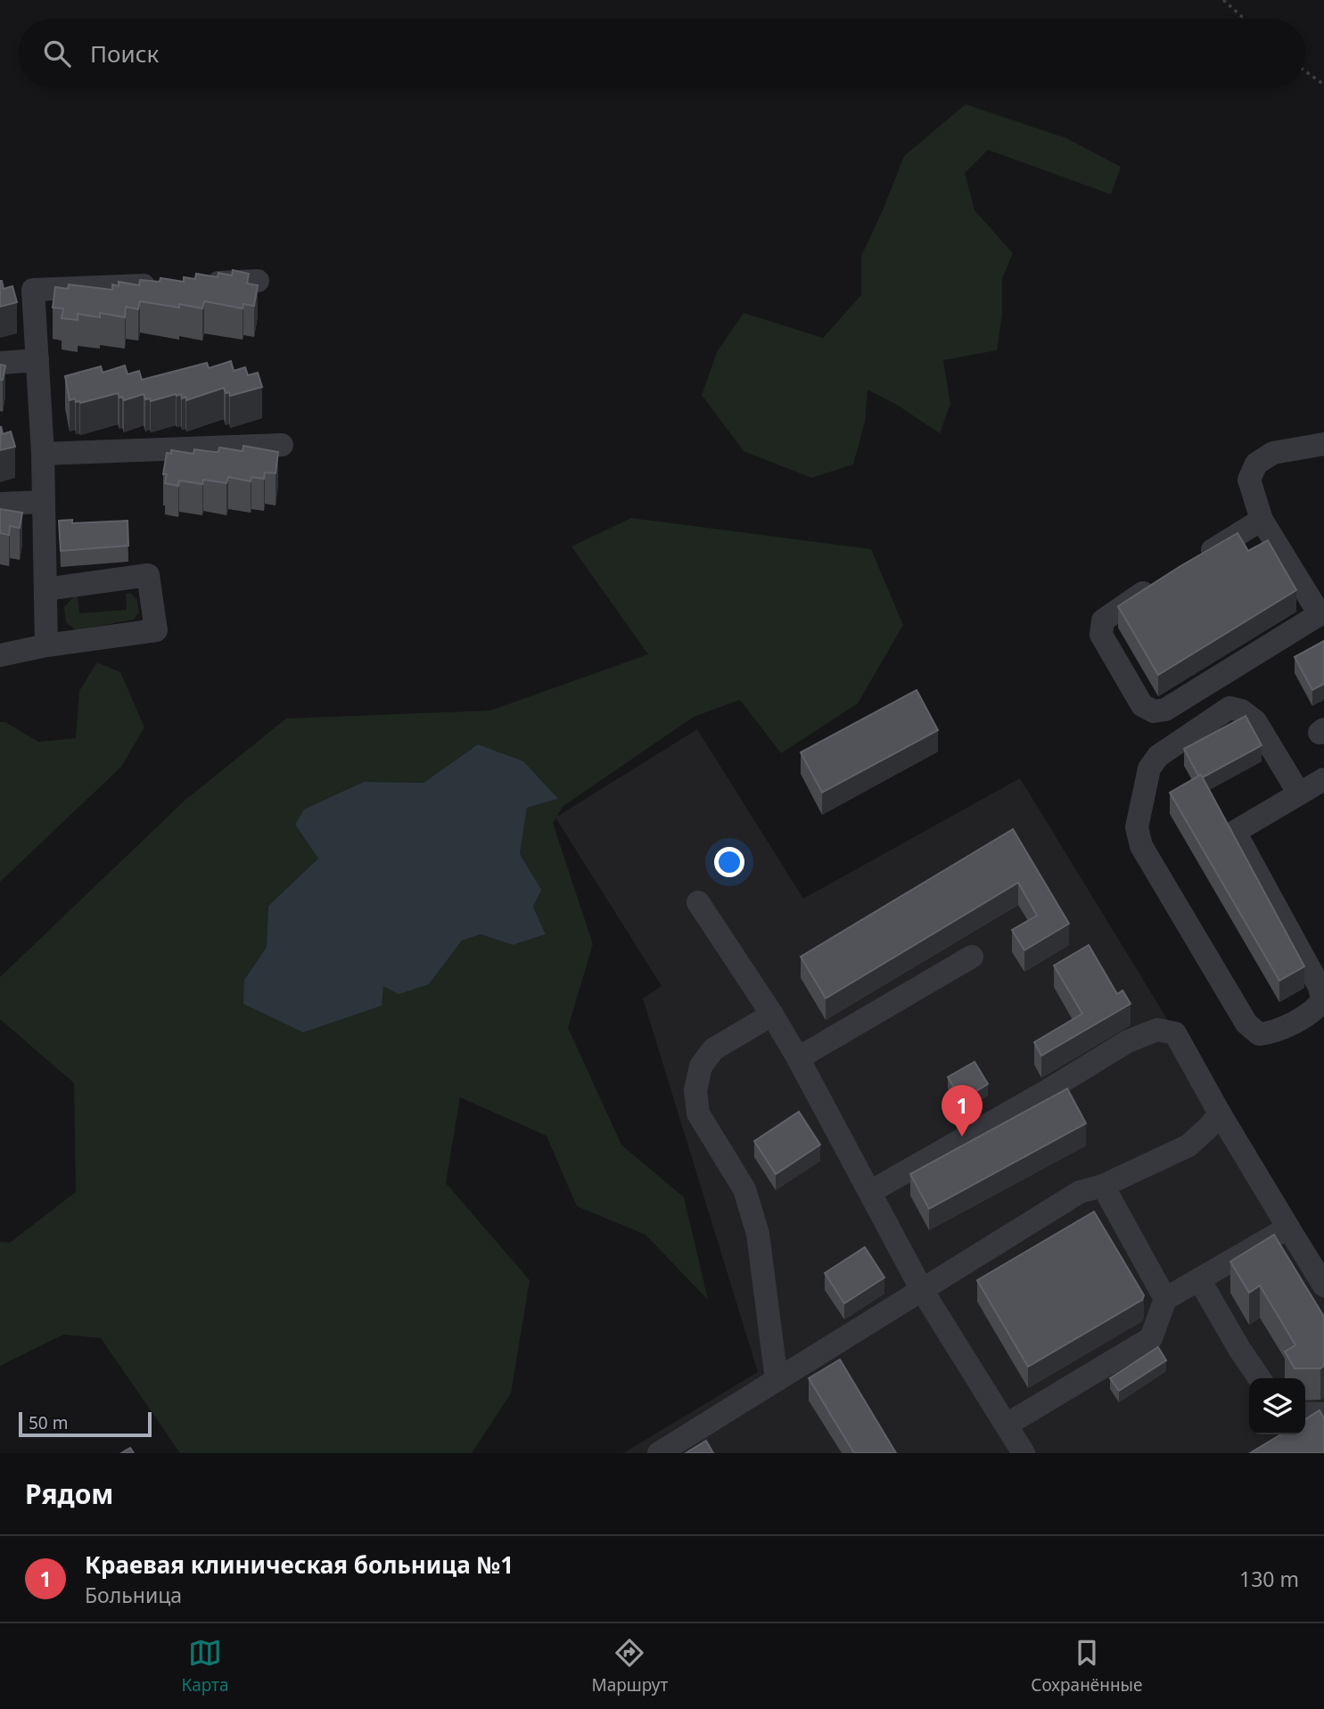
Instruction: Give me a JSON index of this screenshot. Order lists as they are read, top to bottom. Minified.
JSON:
{"scale_bar":"50 m","page":{"search":"Поиск","pins":"1","scale":"50 m","heading":"Рядом","list":[{"mark":"1","name":"Краевая клиническая больница №1","note":"Больница","value":"130 m"}],"nav":["Карта","Маршрут","Сохранённые"]}}
